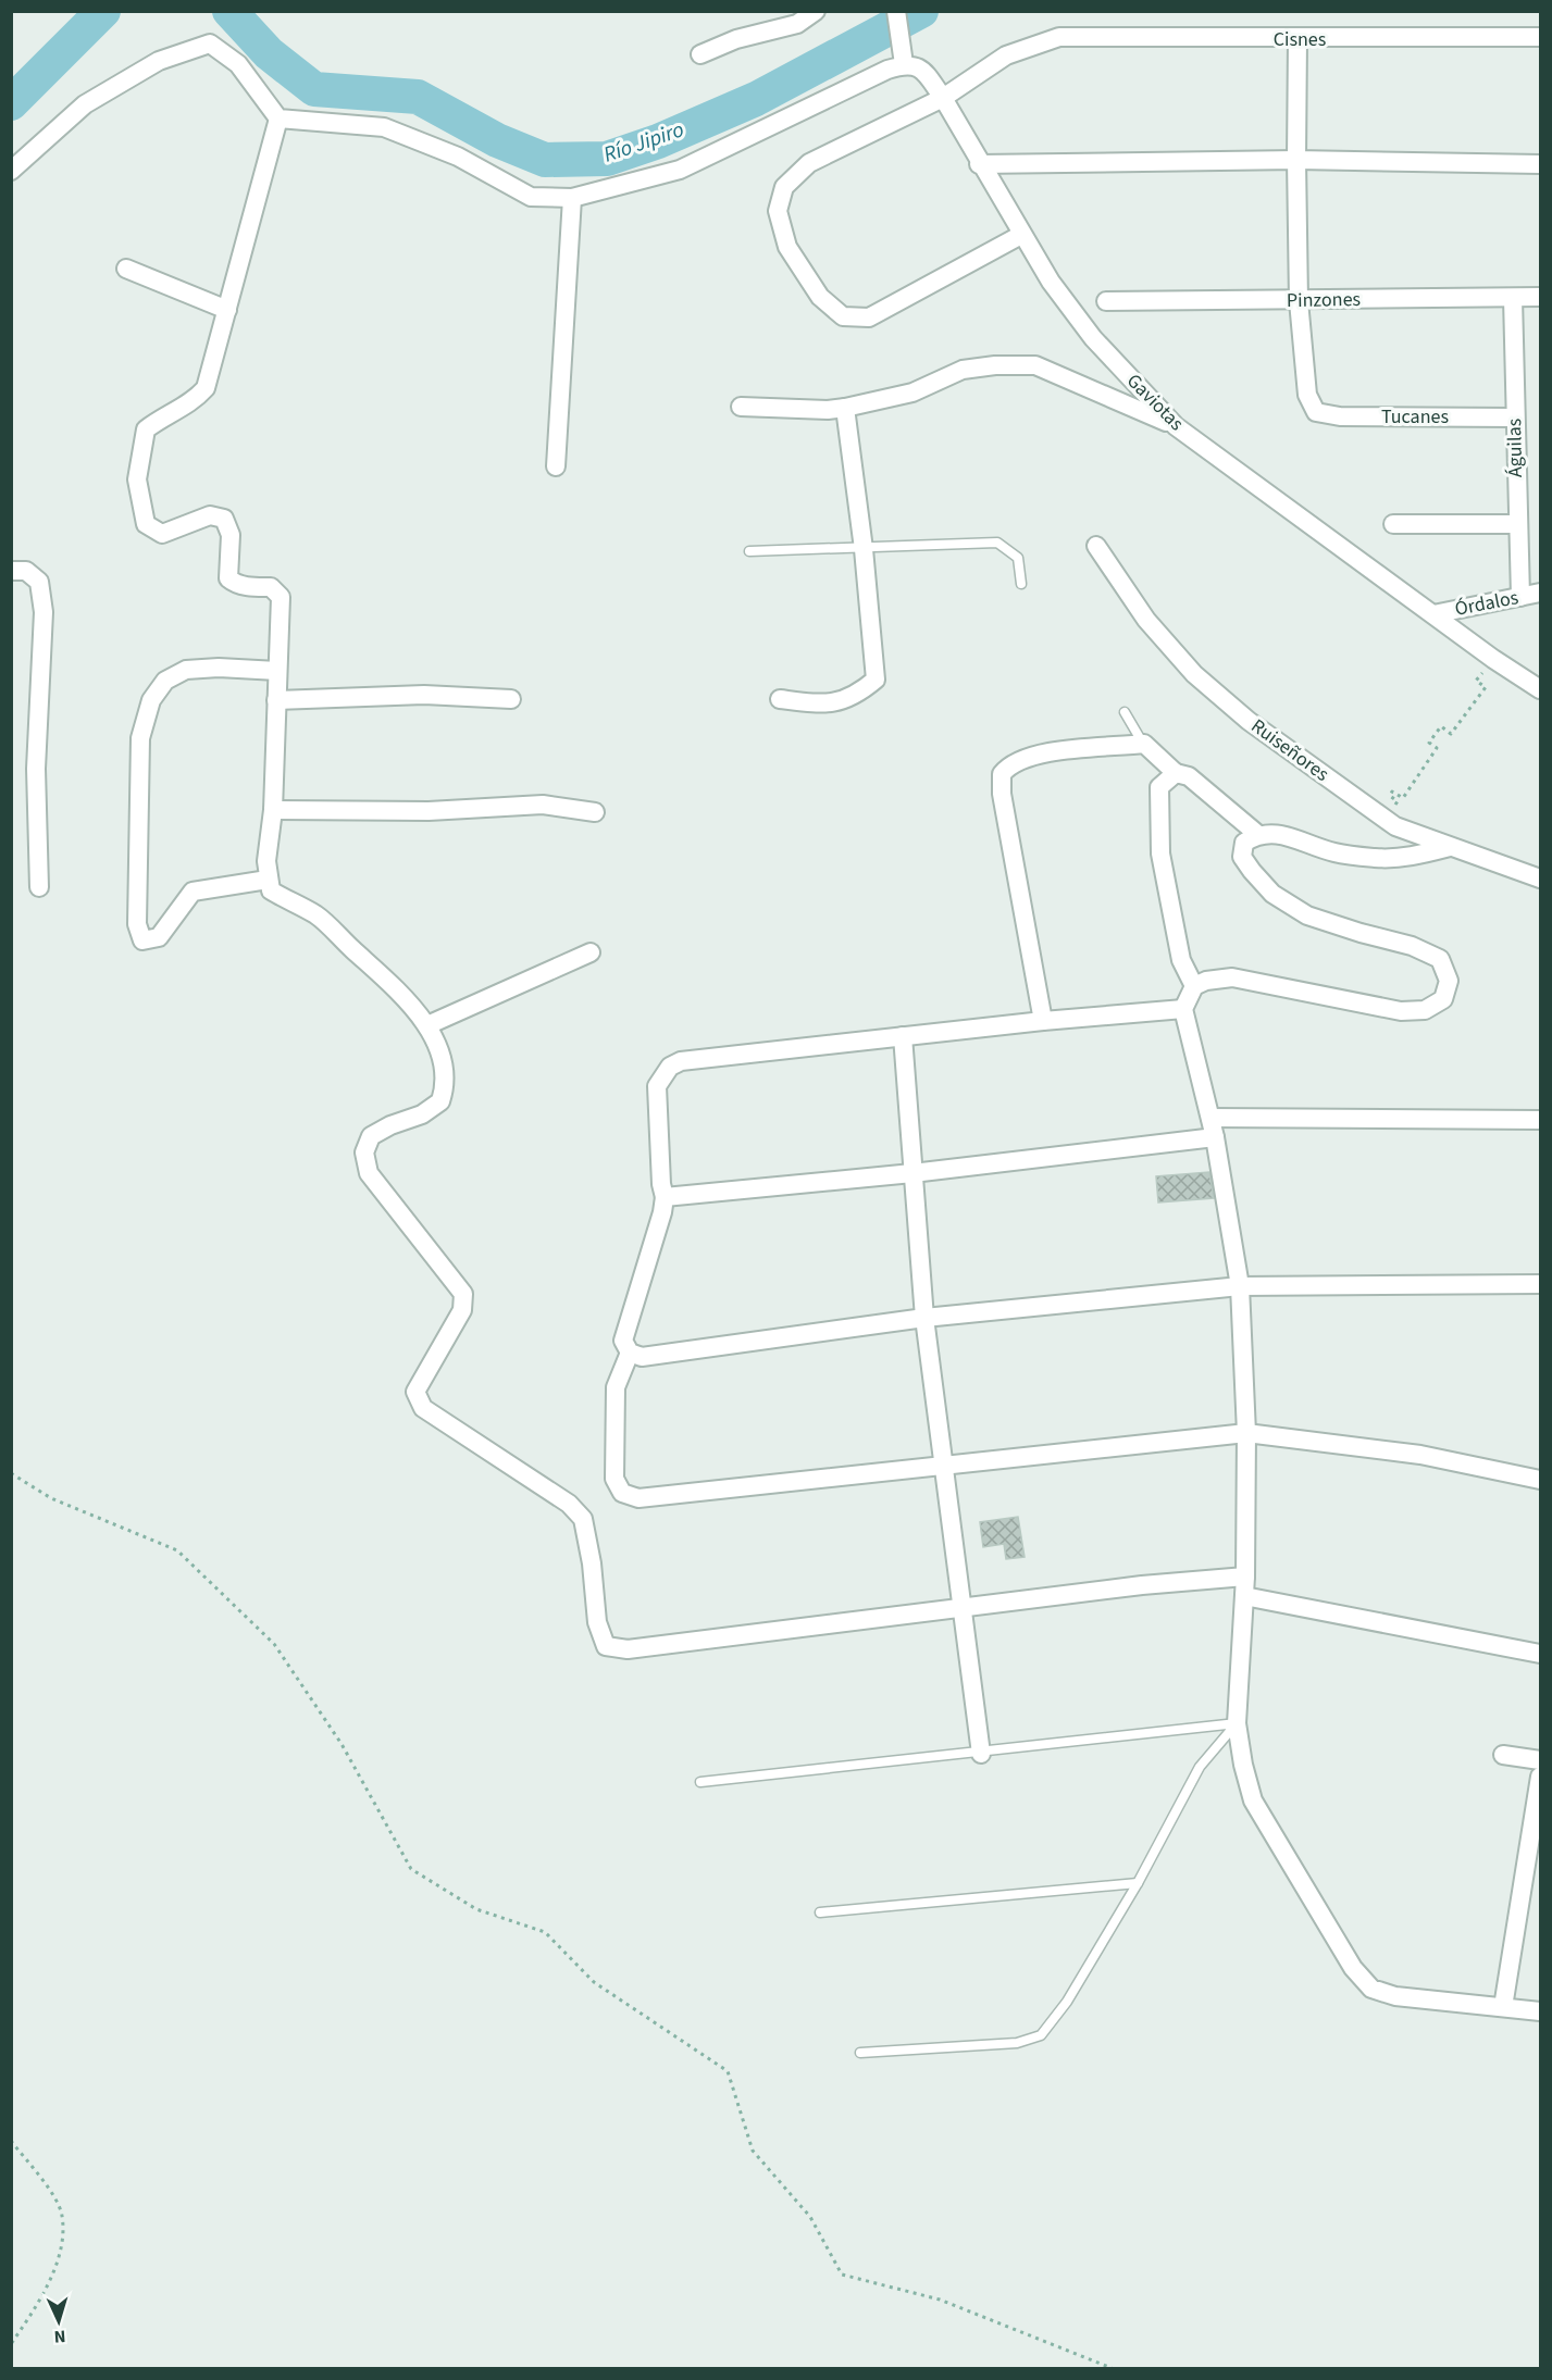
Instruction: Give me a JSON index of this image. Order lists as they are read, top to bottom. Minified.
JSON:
{"streets":{"street":["Cisnes","Pinzones","Gaviotas","Tucanes","Águilas","Órdalos","Ruiseñores"]},"crossings":[["Cisnes","Gaviotas"],["Pinzones","Tucanes"],["Pinzones","Águilas"],["Gaviotas","Órdalos"],["Tucanes","Águilas"],["Águilas","Órdalos"]],"water":["Río Jipiro"],"north":"bottom"}
